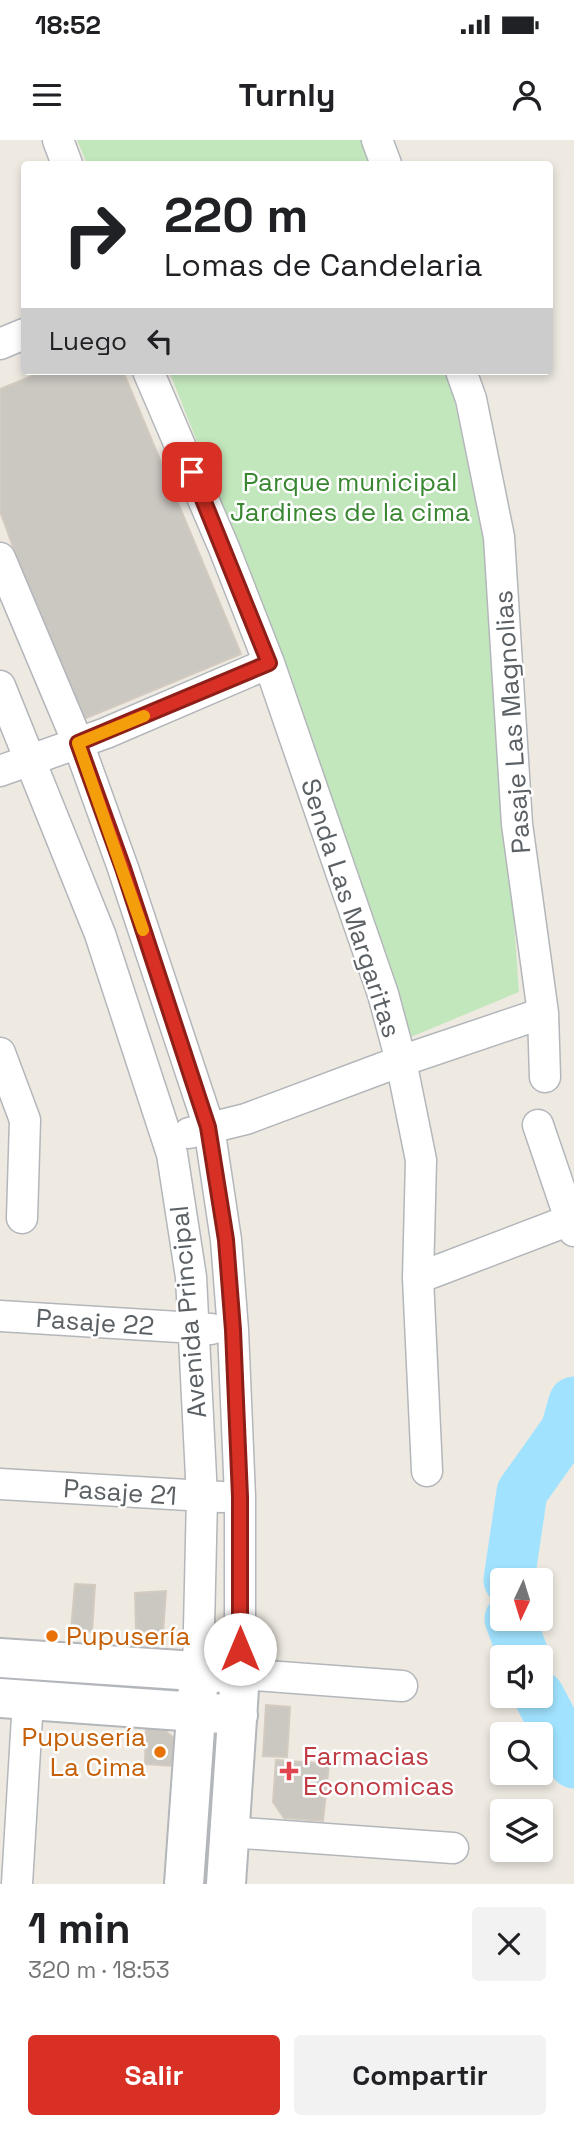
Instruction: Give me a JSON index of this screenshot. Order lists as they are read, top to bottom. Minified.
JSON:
{"streets":{"street":["Pasaje Las Magnolias","Senda Las Margaritas","Avenida Principal","Pasaje 22","Pasaje 21"]},"crossings":[["Avenida Principal","Pasaje 22"],["Avenida Principal","Pasaje 21"]],"parks":["Parque municipal Jardines de la cima"],"places":{"other":["Pupusería","Pupusería La Cima"],"health":["Farmacias Economicas"]},"north":"bottom","page":{"status":"18:52","header":"Turnly","turn":["220 m","Lomas de Candelaria"],"then":"Luego","heading":["1 min","320 m · 18:53"],"buttons":["Salir","Compartir"]}}
